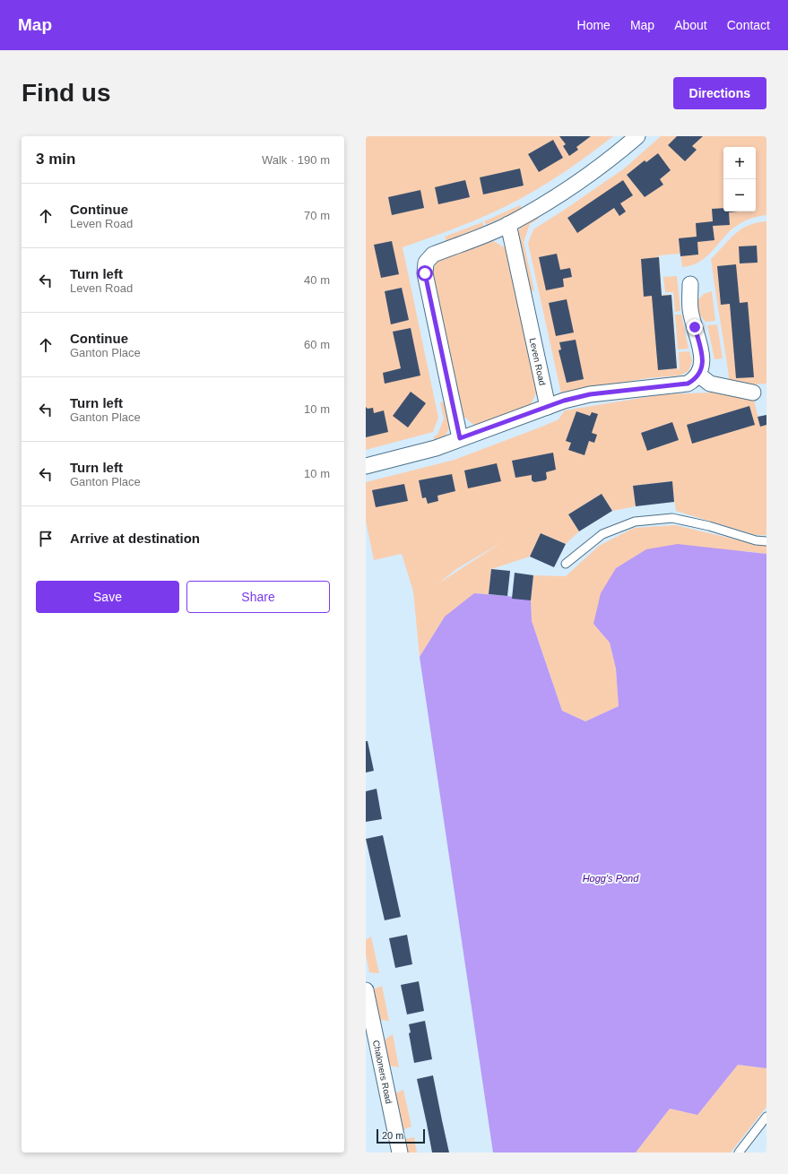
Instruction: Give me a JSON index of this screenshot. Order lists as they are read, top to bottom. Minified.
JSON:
{"streets":{"street":["Leven Road","Chaloners Road"]},"water":["Hogg's Pond"],"scale_bar":"20 m","page":{"header":"Map","nav":["Home","Map","About","Contact"],"buttons":["Directions",["Save","Share"]],"title":"Find us","heading":["3 min","Walk · 190 m"],"map_buttons":["+","−"],"list":[["Continue","Leven Road","70 m"],["Turn left","Leven Road","40 m"],["Continue","Ganton Place","60 m"],["Turn left","Ganton Place","10 m"],["Turn left","Ganton Place","10 m"],"Arrive at destination"],"scale":"20 m"}}
